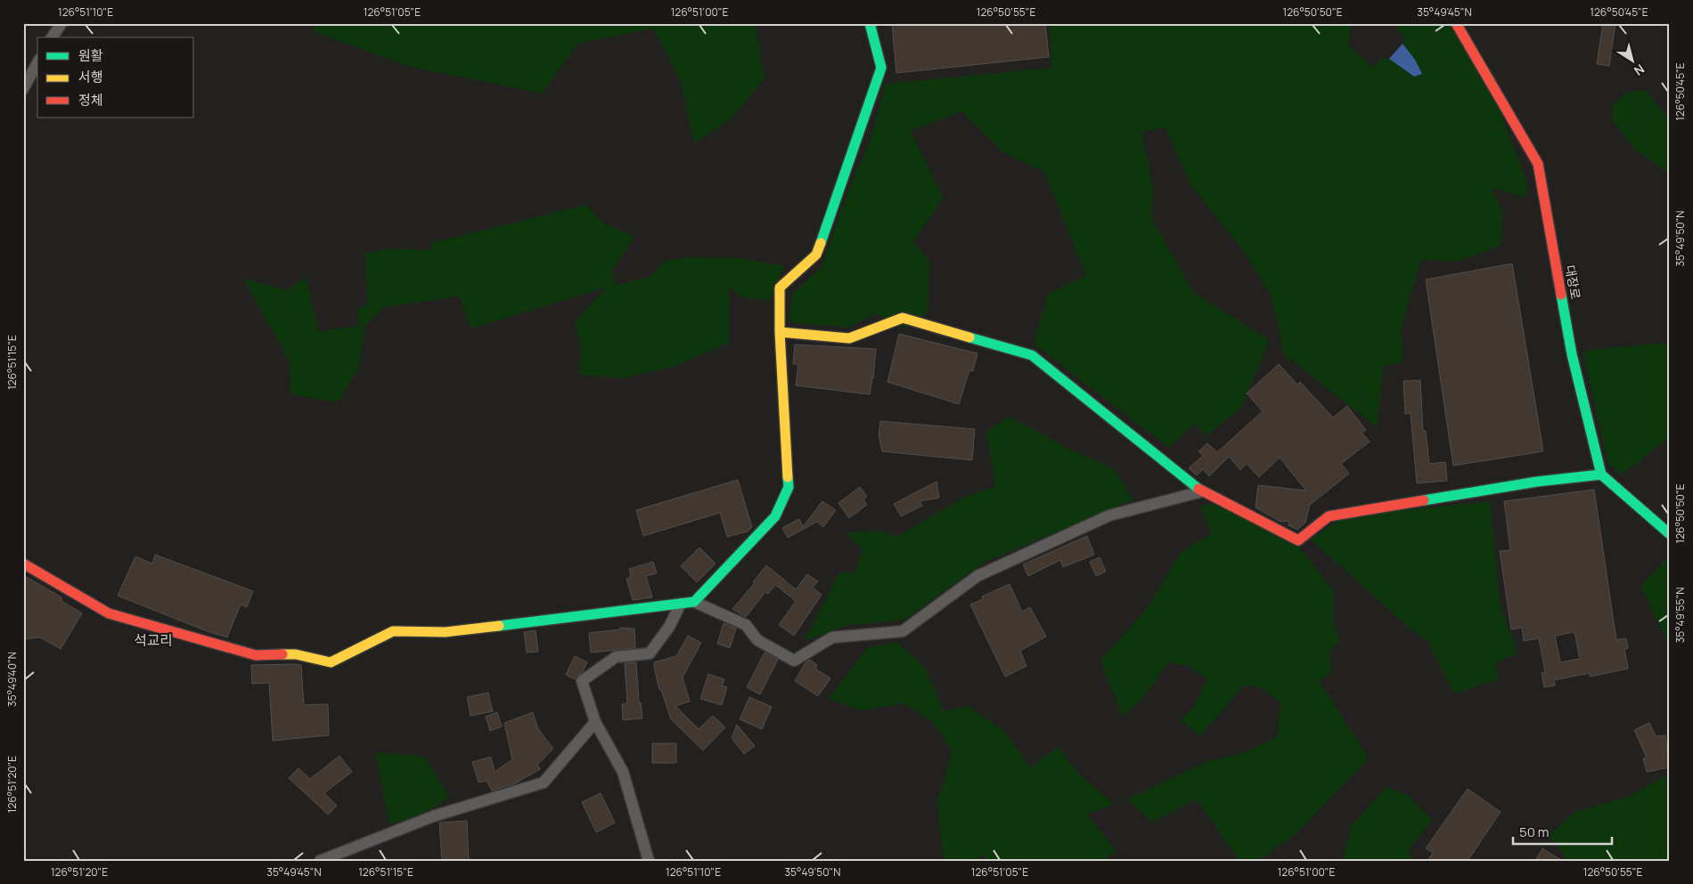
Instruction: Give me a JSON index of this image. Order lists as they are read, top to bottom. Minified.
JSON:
{"streets":{"street":["대장로"]},"districts":["석교리"],"legend":["원활","서행","정체"],"scale_bar":"50 m","north":"bottom right","coordinates":["126°51'10\"E","126°51'05\"E","126°51'00\"E","126°50'55\"E","126°50'50\"E","35°49'45\"N","126°50'45\"E","35°49'50\"N","126°51'15\"E","35°49'55\"N","35°49'40\"N","126°51'20\"E"]}
